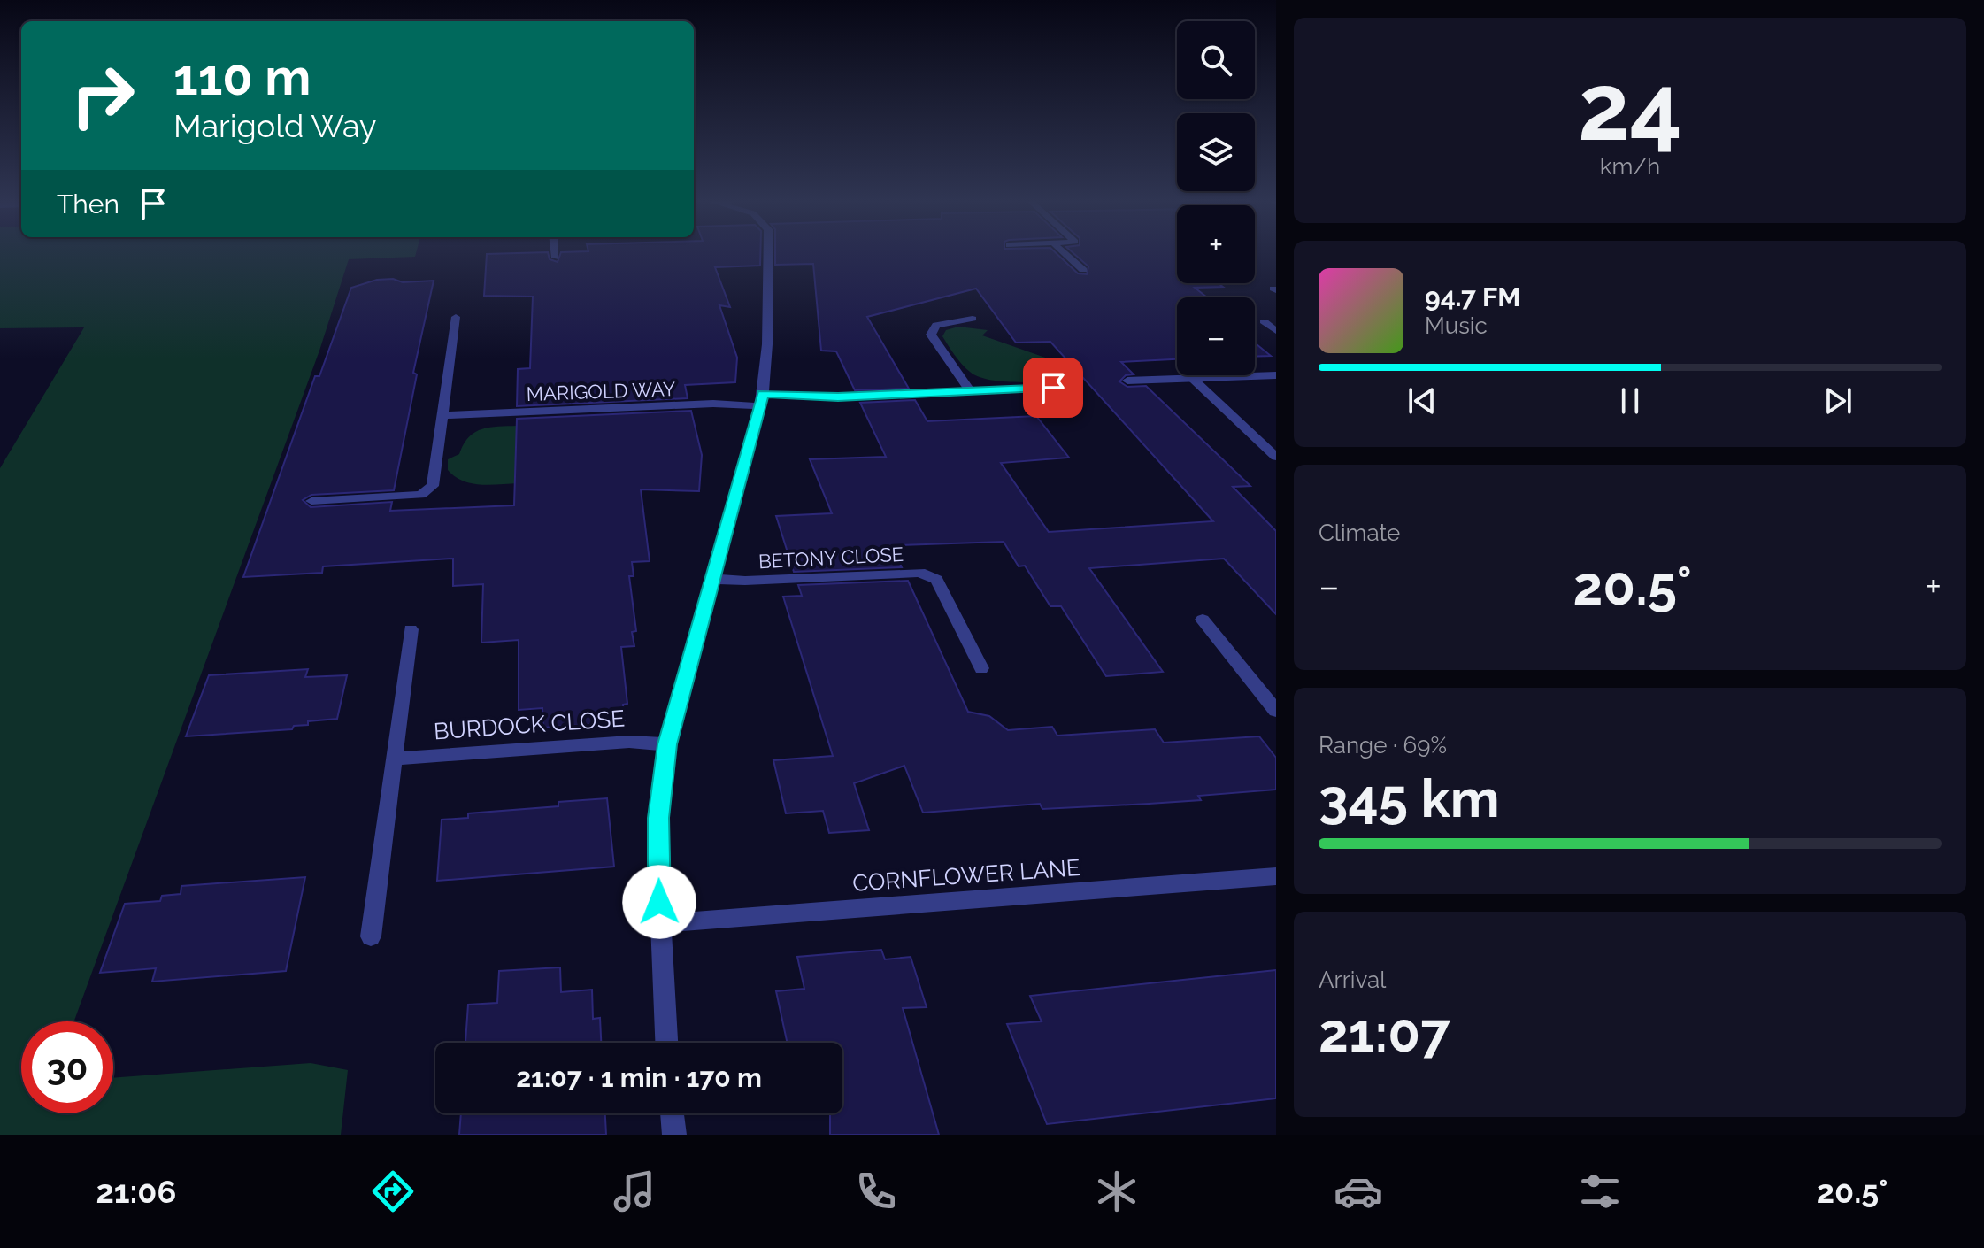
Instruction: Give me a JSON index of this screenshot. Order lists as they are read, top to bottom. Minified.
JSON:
{"streets":{"street":["MARIGOLD WAY","BETONY CLOSE","BURDOCK CLOSE","CORNFLOWER LANE"]},"page":{"tile":[["24","km/h"],"Climate",["Range · 69%","345 km"],["Arrival","21:07"]],"map_buttons":["+","−"],"turn":["110 m","Marigold Way"],"then":"Then","song":["94.7 FM","Music"],"heat":["−","20.5°","+"],"limit":"30","trip":"21:07 · 1 min · 170 m","tabs":["21:06","20.5°"]}}
